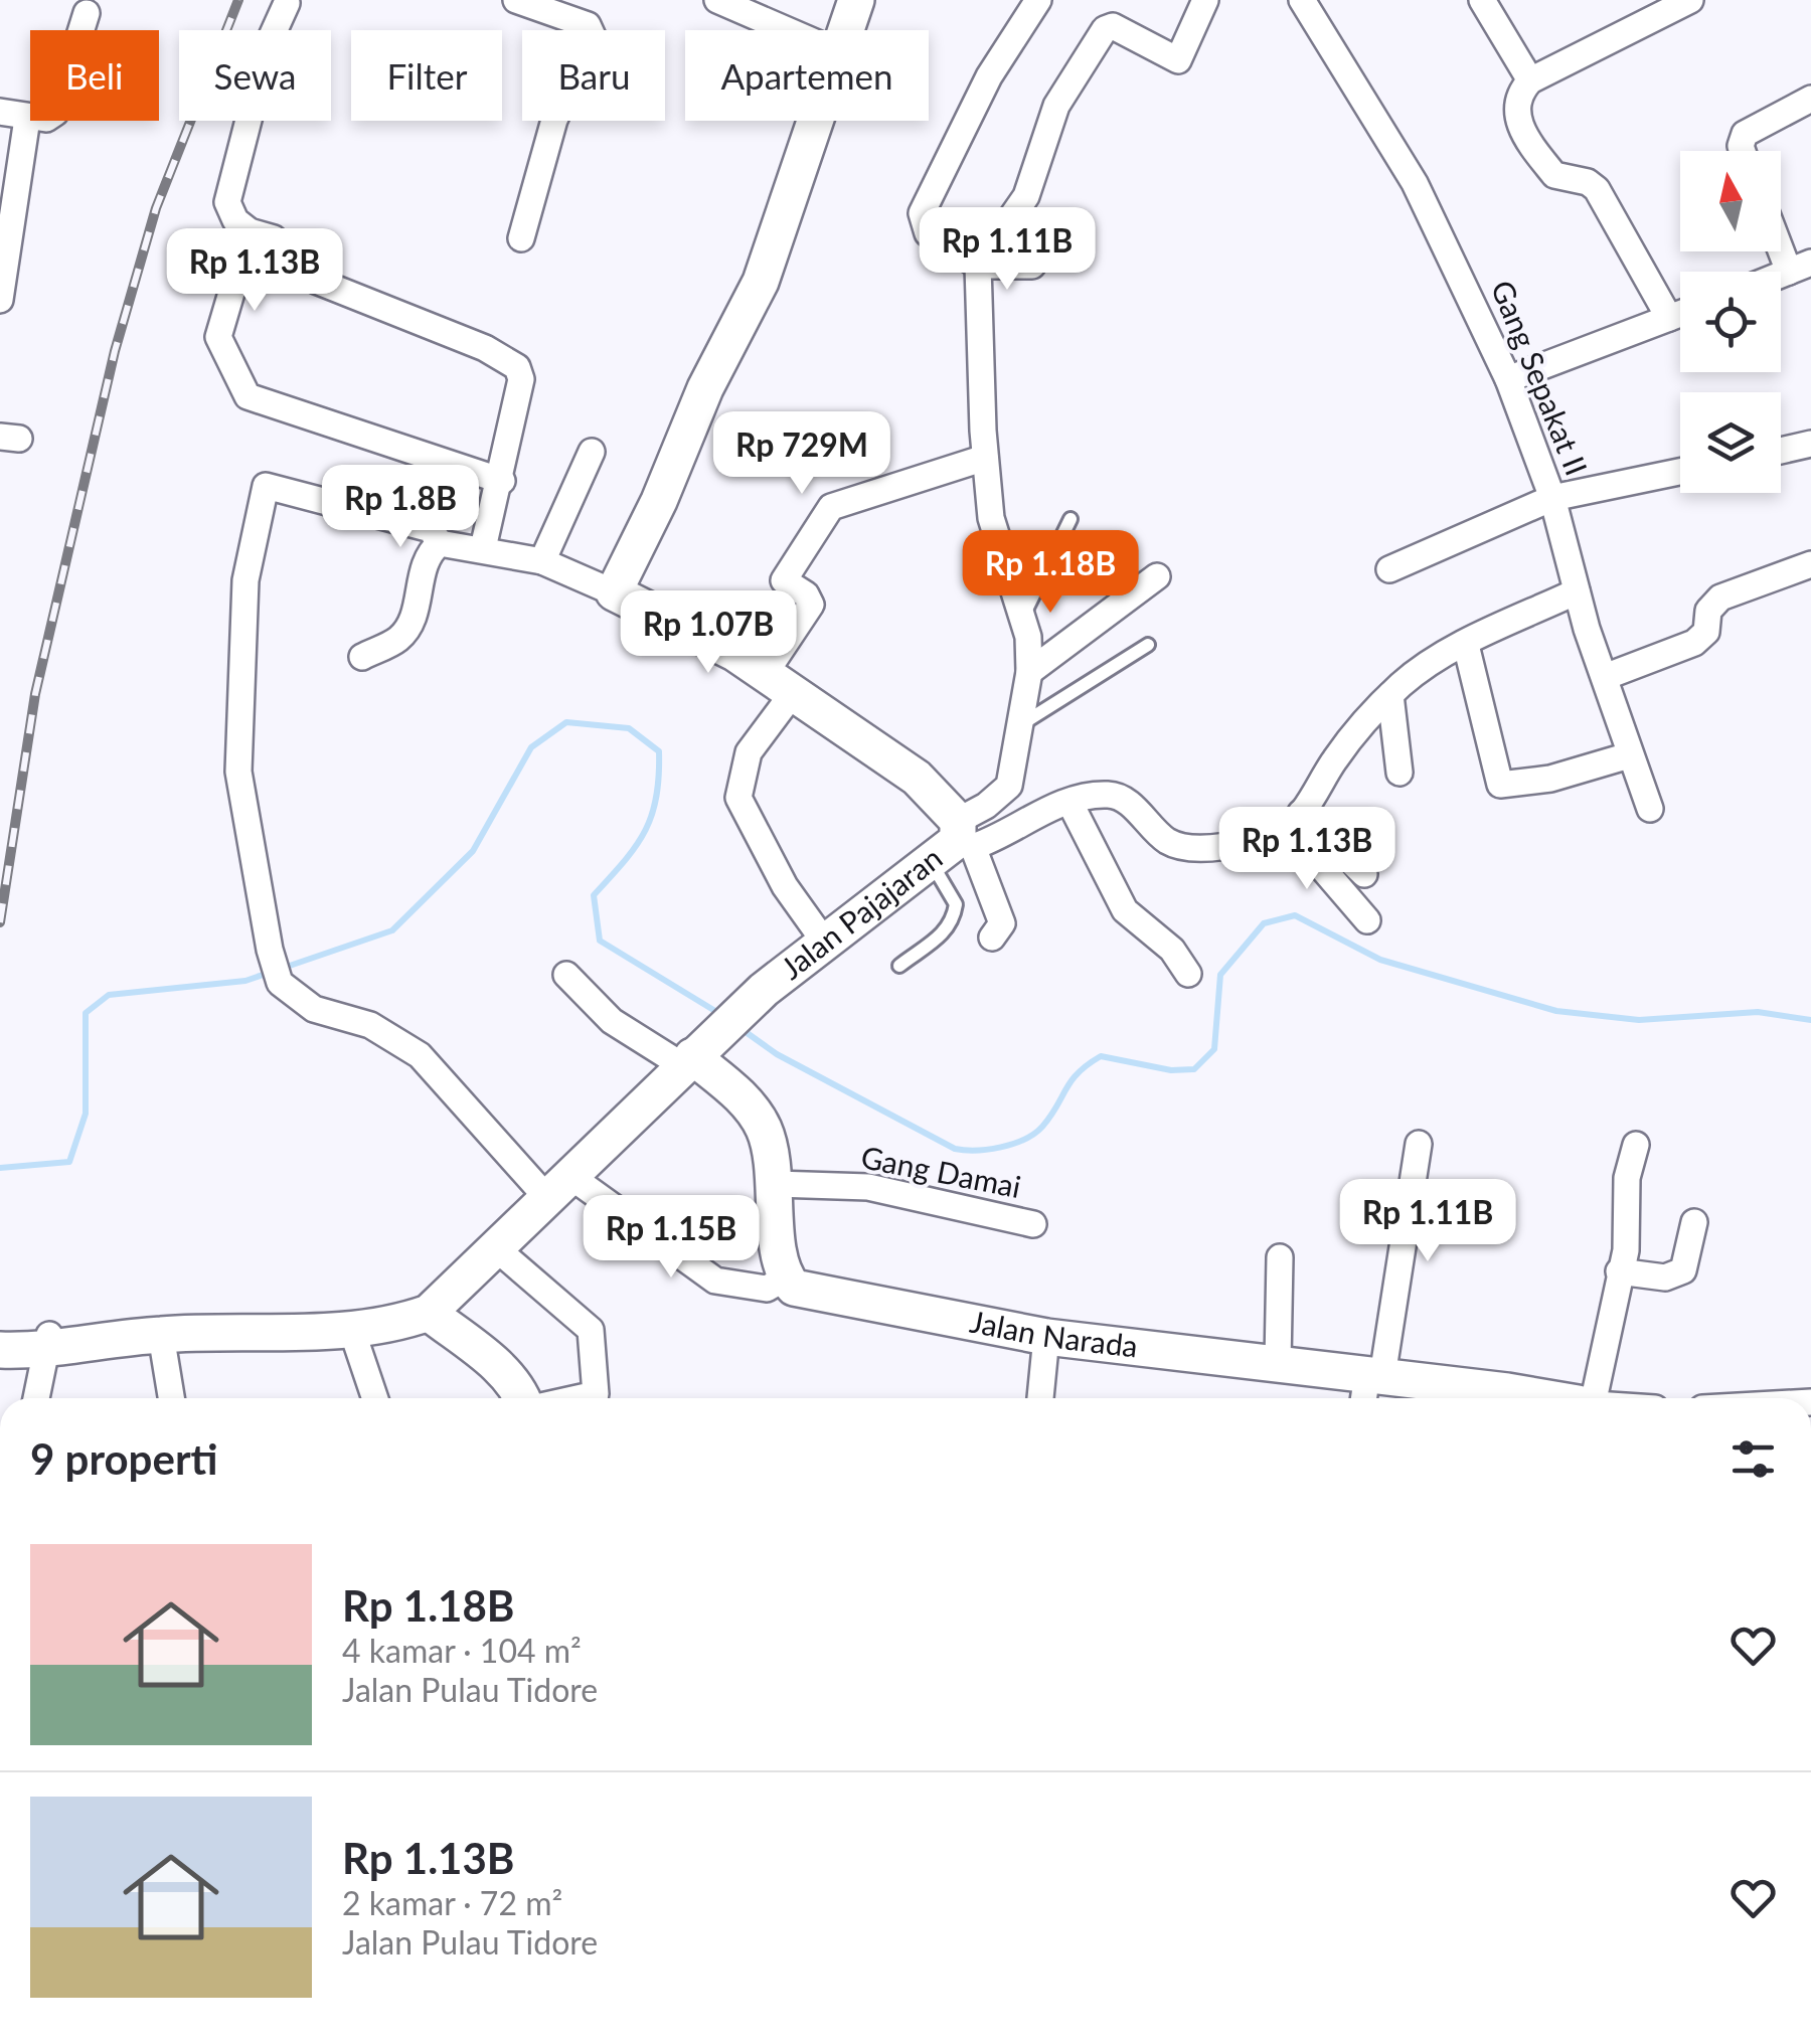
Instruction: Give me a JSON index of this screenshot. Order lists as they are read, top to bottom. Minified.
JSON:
{"streets":{"main road":["Jalan Pajajaran","Jalan Narada"],"street":["Gang Sepakat II","Gang Damai"]},"north":"top","page":{"chip":["Beli","Sewa","Filter","Baru","Apartemen"],"price":["Rp 1.11B","Rp 1.13B","Rp 729M","Rp 1.8B","Rp 1.18B","Rp 1.07B","Rp 1.13B","Rp 1.11B","Rp 1.15B"],"heading":"9 properti","list":[{"name":"Rp 1.18B","note":"4 kamar · 104 m² · Jalan Pulau Tidore"},{"name":"Rp 1.13B","note":"2 kamar · 72 m² · Jalan Pulau Tidore"}]}}
